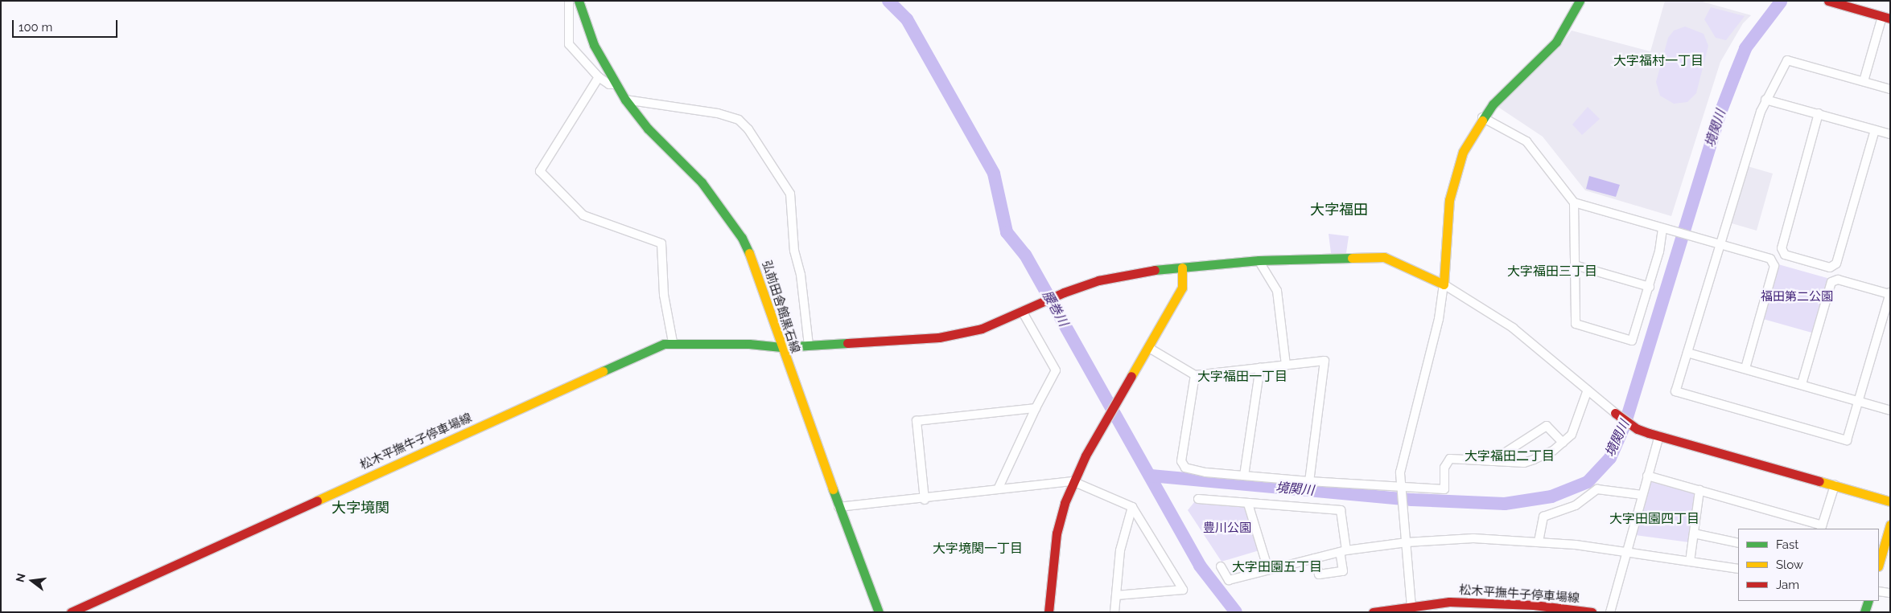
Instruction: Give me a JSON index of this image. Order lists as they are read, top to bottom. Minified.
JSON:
{"streets":{"street":["弘前田舎館黒石線","松木平撫牛子停車場線"]},"crossings":[["弘前田舎館黒石線","松木平撫牛子停車場線"]],"districts":["大字福村一丁目","大字福田","大字福田三丁目","大字福田一丁目","大字福田二丁目","大字境関","大字田園四丁目","大字境関一丁目","大字田園五丁目"],"water":["境関川","腰巻川"],"parks":["福田第二公園","豊川公園"],"legend":["Fast","Slow","Jam"],"scale_bar":"100 m","north":"left"}
